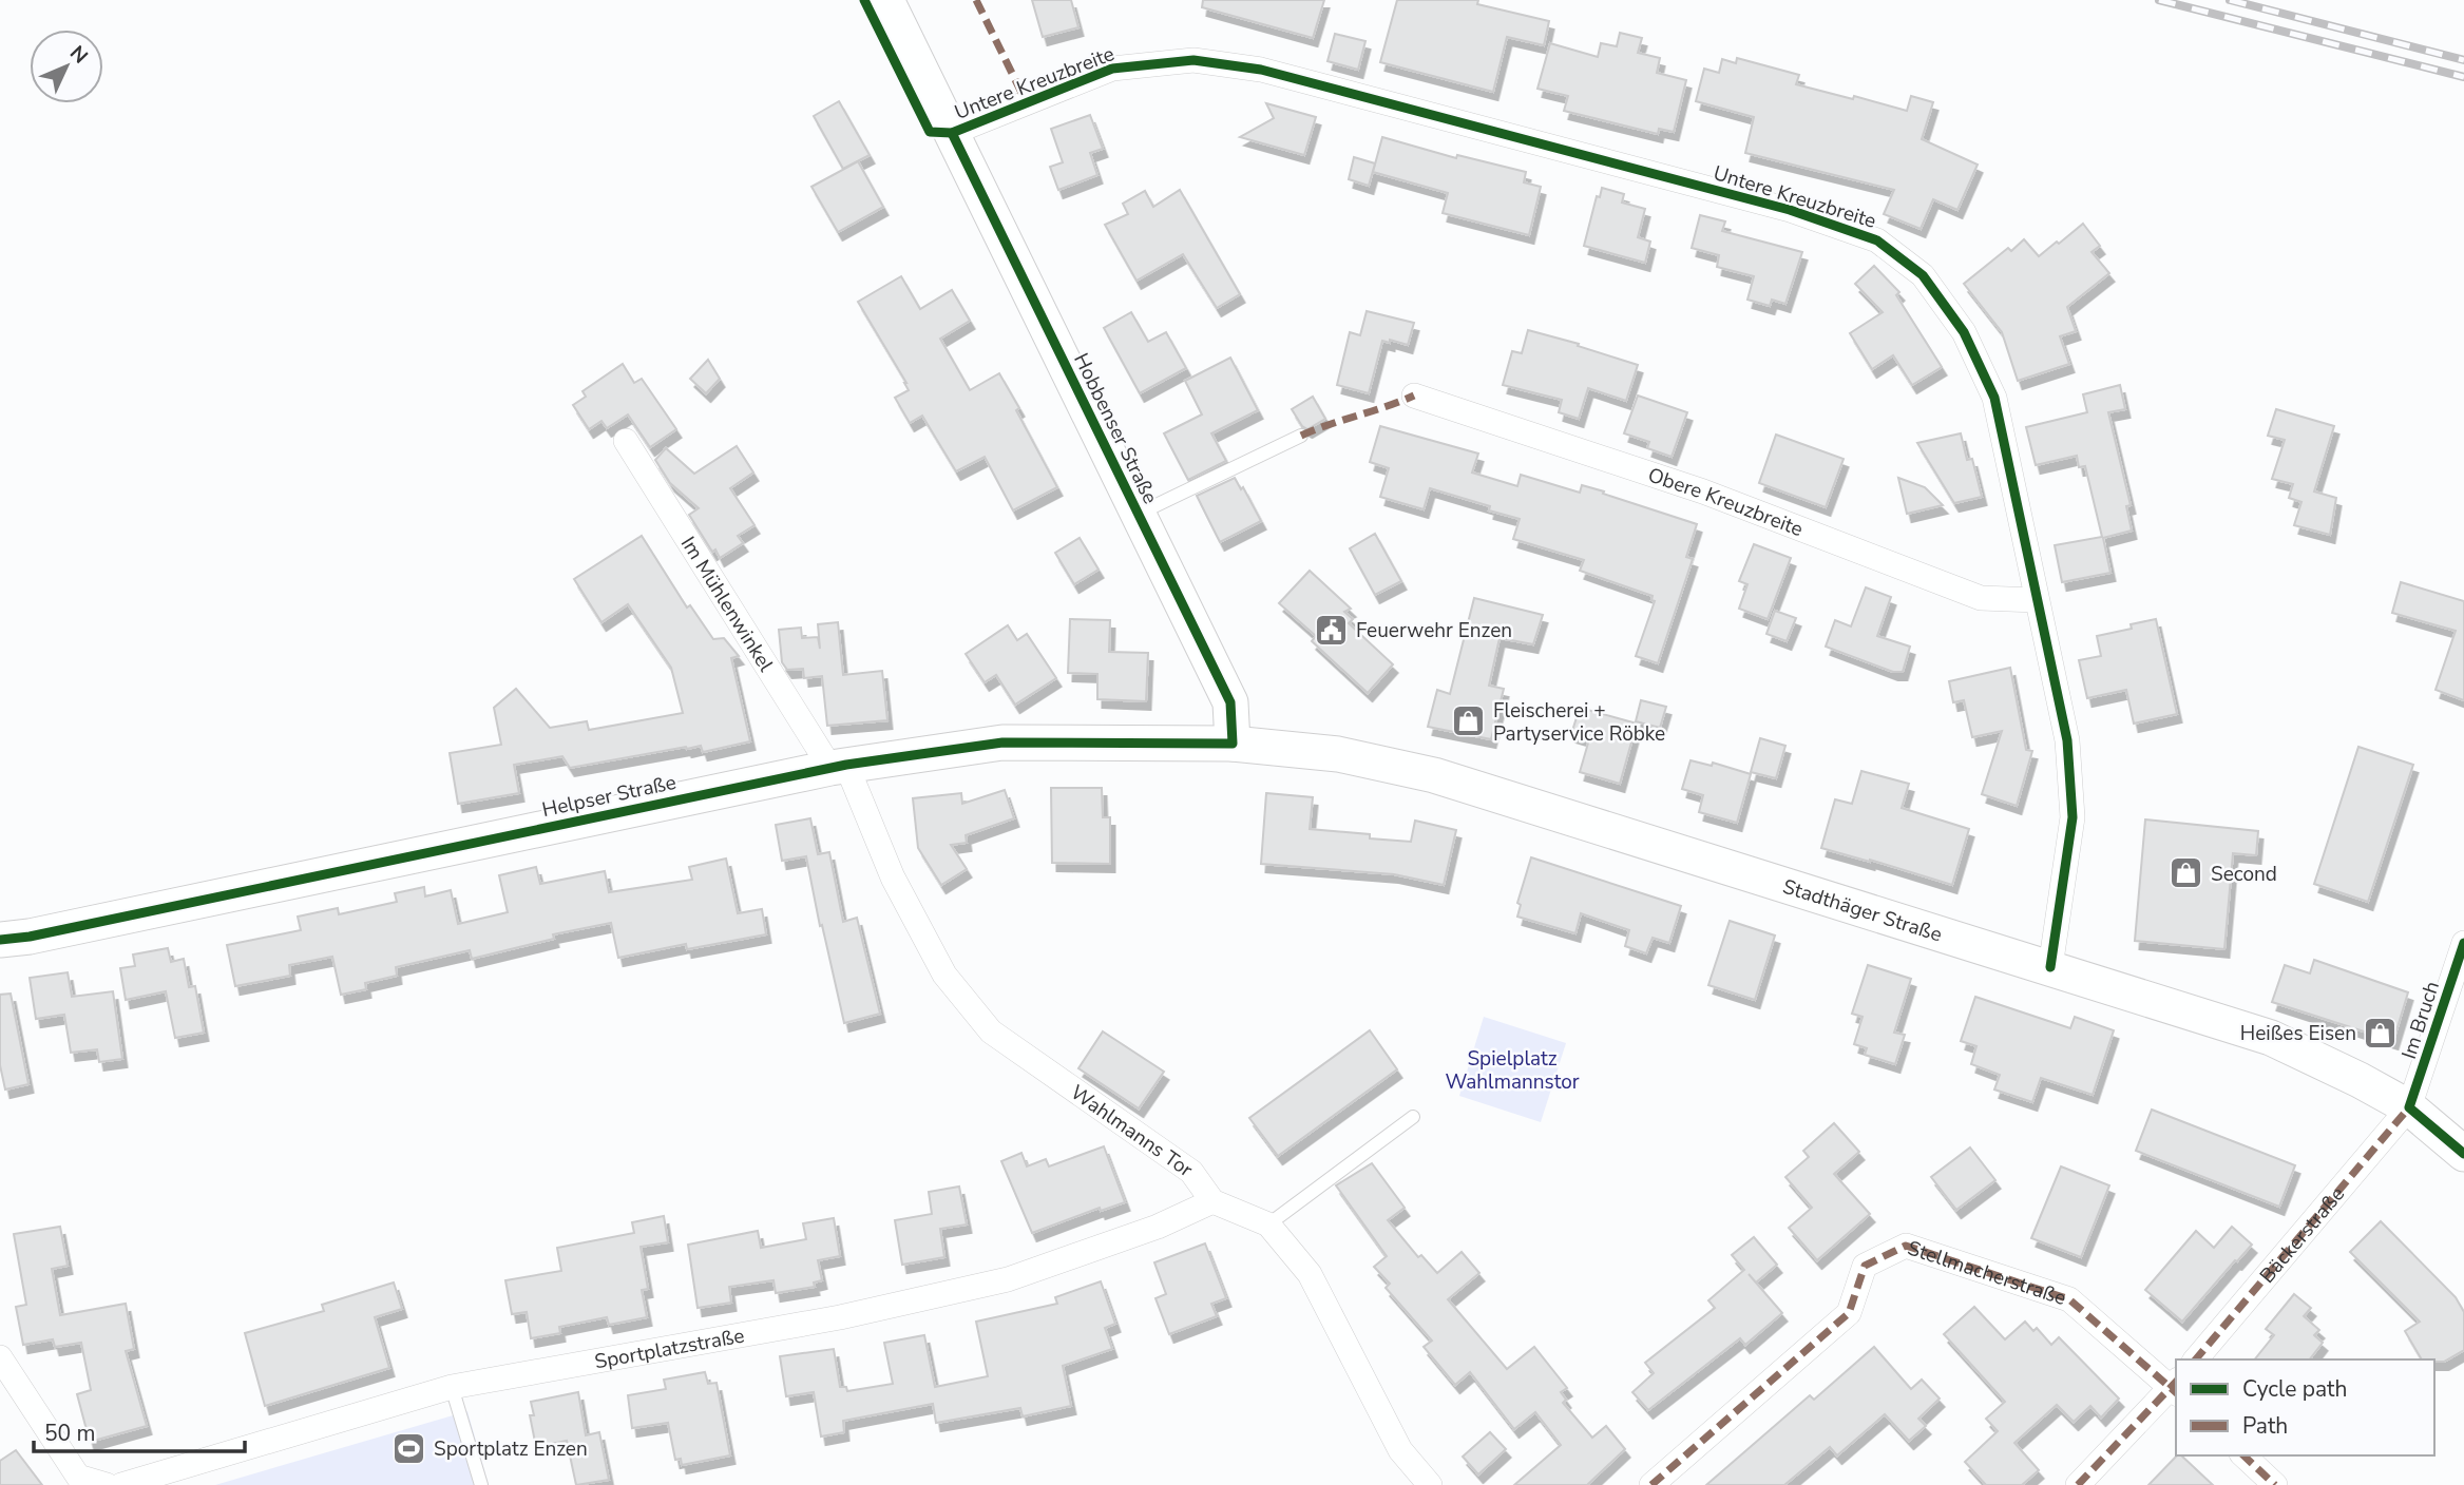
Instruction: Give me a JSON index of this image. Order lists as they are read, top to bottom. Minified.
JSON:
{"streets":{"main road":["Hobbenser Straße","Helpser Straße","Stadthäger Straße"],"street":["Untere Kreuzbreite","Obere Kreuzbreite","Im Mühlenwinkel","Im Bruch","Wahlmanns Tor","Bäckerstraße","Stellmacherstraße","Sportplatzstraße"]},"crossings":[["Untere Kreuzbreite","Hobbenser Straße"],["Untere Kreuzbreite","Obere Kreuzbreite"],["Untere Kreuzbreite","Stadthäger Straße"],["Hobbenser Straße","Helpser Straße"],["Hobbenser Straße","Stadthäger Straße"],["Im Mühlenwinkel","Helpser Straße"],["Im Mühlenwinkel","Wahlmanns Tor"],["Helpser Straße","Stadthäger Straße"],["Helpser Straße","Wahlmanns Tor"],["Stadthäger Straße","Im Bruch"],["Stadthäger Straße","Bäckerstraße"],["Im Bruch","Bäckerstraße"],["Wahlmanns Tor","Sportplatzstraße"]],"parks":["Spielplatz Wahlmannstor"],"places":{"public building":["Feuerwehr Enzen"],"shop":["Fleischerei + Partyservice Röbke","Second","Heißes Eisen"],"sports":["Sportplatz Enzen"]},"legend":["Cycle path","Path"],"scale_bar":"50 m","north":"top right"}
